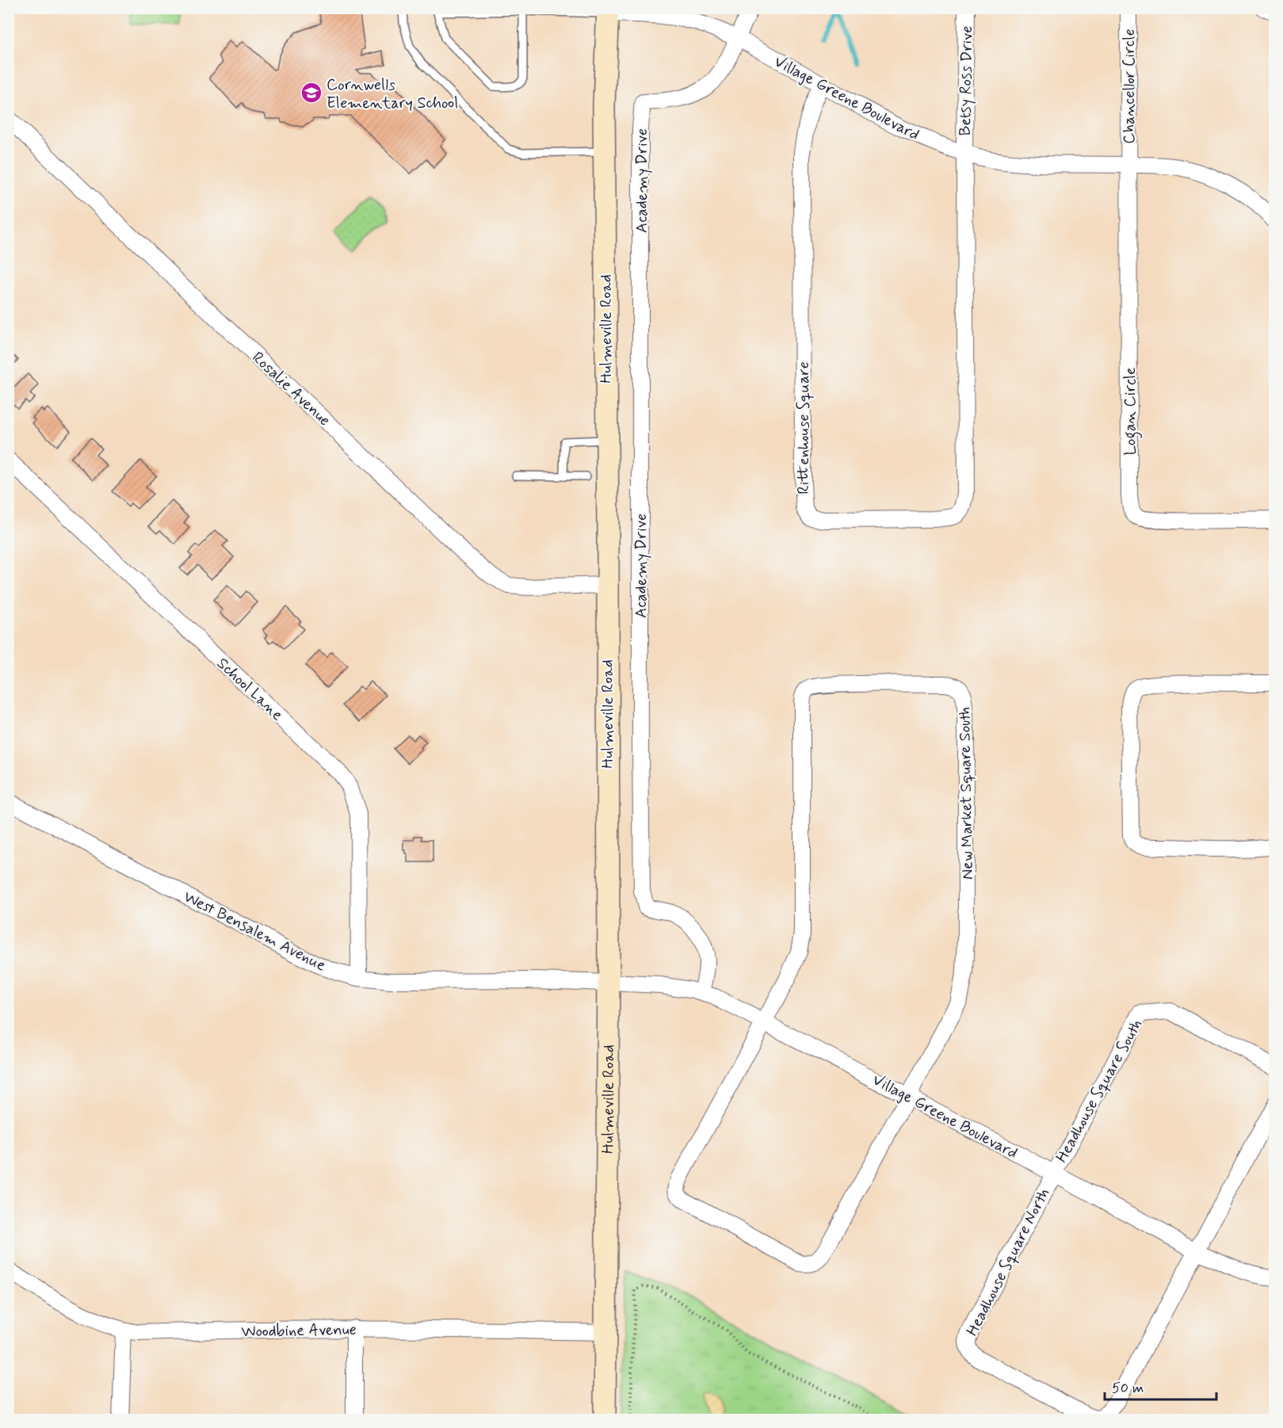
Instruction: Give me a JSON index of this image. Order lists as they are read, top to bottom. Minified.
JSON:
{"streets":{"main road":["Hulmeville Road"],"street":["Betsy Ross Drive","Chancellor Circle","Village Greene Boulevard","Academy Drive","Rosalie Avenue","Logan Circle","Rittenhouse Square","School Lane","New Market Square South","West Bensalem Avenue","Headhouse Square South","Headhouse Square North","Woodbine Avenue"]},"crossings":[["Betsy Ross Drive","Village Greene Boulevard"],["Betsy Ross Drive","Rittenhouse Square"],["Chancellor Circle","Village Greene Boulevard"],["Chancellor Circle","Logan Circle"],["Village Greene Boulevard","Academy Drive"],["Village Greene Boulevard","Hulmeville Road"],["Village Greene Boulevard","Logan Circle"],["Village Greene Boulevard","Rittenhouse Square"],["Village Greene Boulevard","New Market Square South"],["Village Greene Boulevard","West Bensalem Avenue"],["Village Greene Boulevard","Headhouse Square South"],["Village Greene Boulevard","Headhouse Square North"],["Hulmeville Road","Rosalie Avenue"],["Hulmeville Road","West Bensalem Avenue"],["Hulmeville Road","Woodbine Avenue"],["School Lane","West Bensalem Avenue"],["Headhouse Square South","Headhouse Square North"]],"places":{"school or university":["Cornwells Elementary School"]},"scale_bar":"50 m"}
